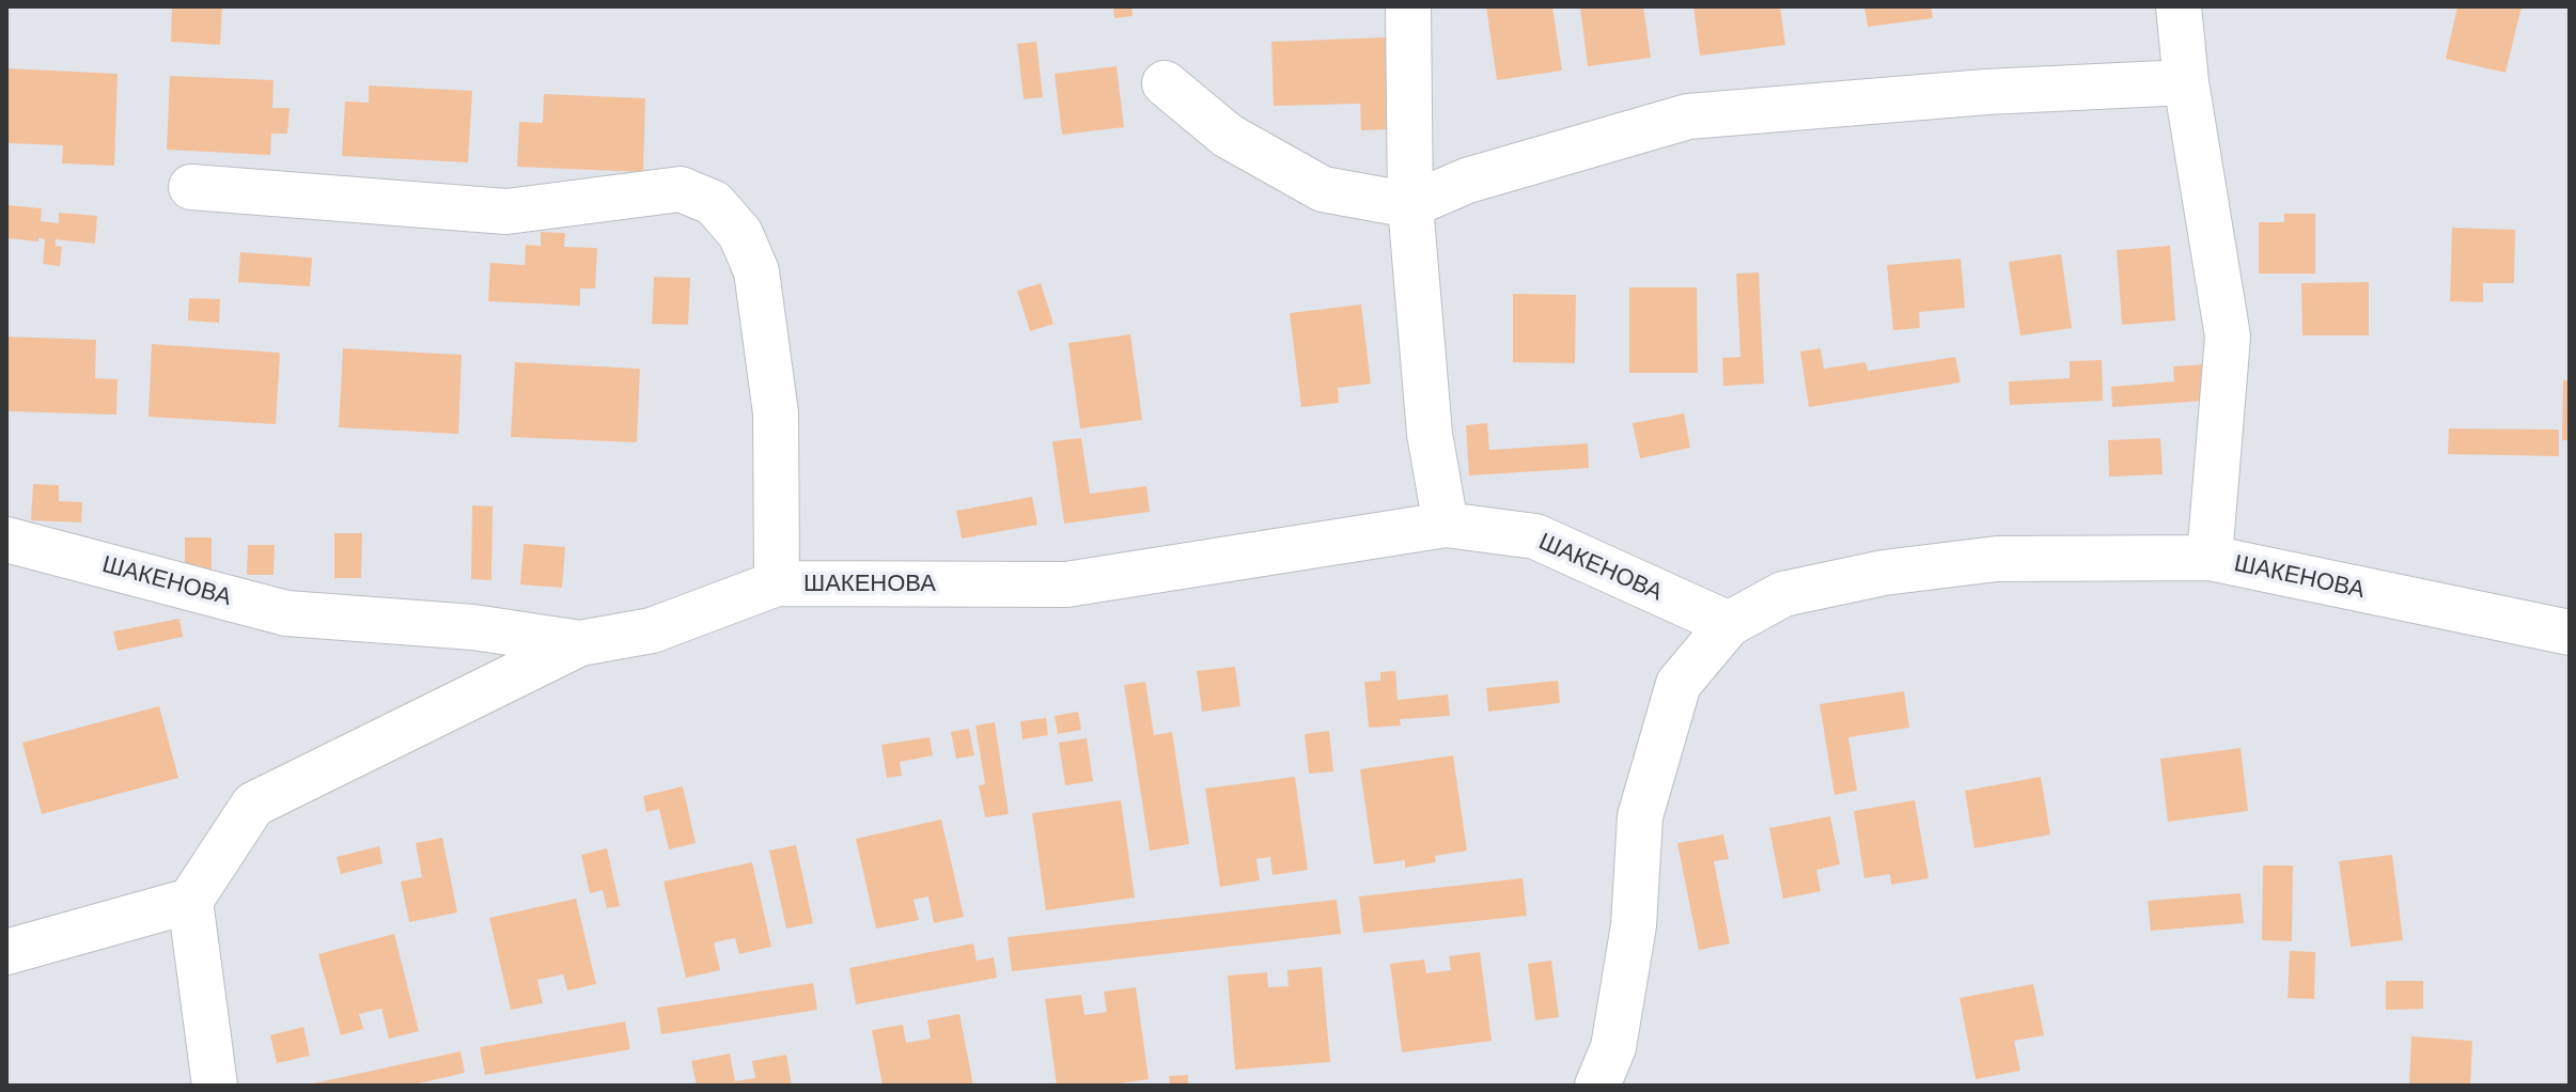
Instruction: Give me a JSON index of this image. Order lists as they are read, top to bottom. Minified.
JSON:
{"streets":{"street":["ШАКЕНОВА"]}}
